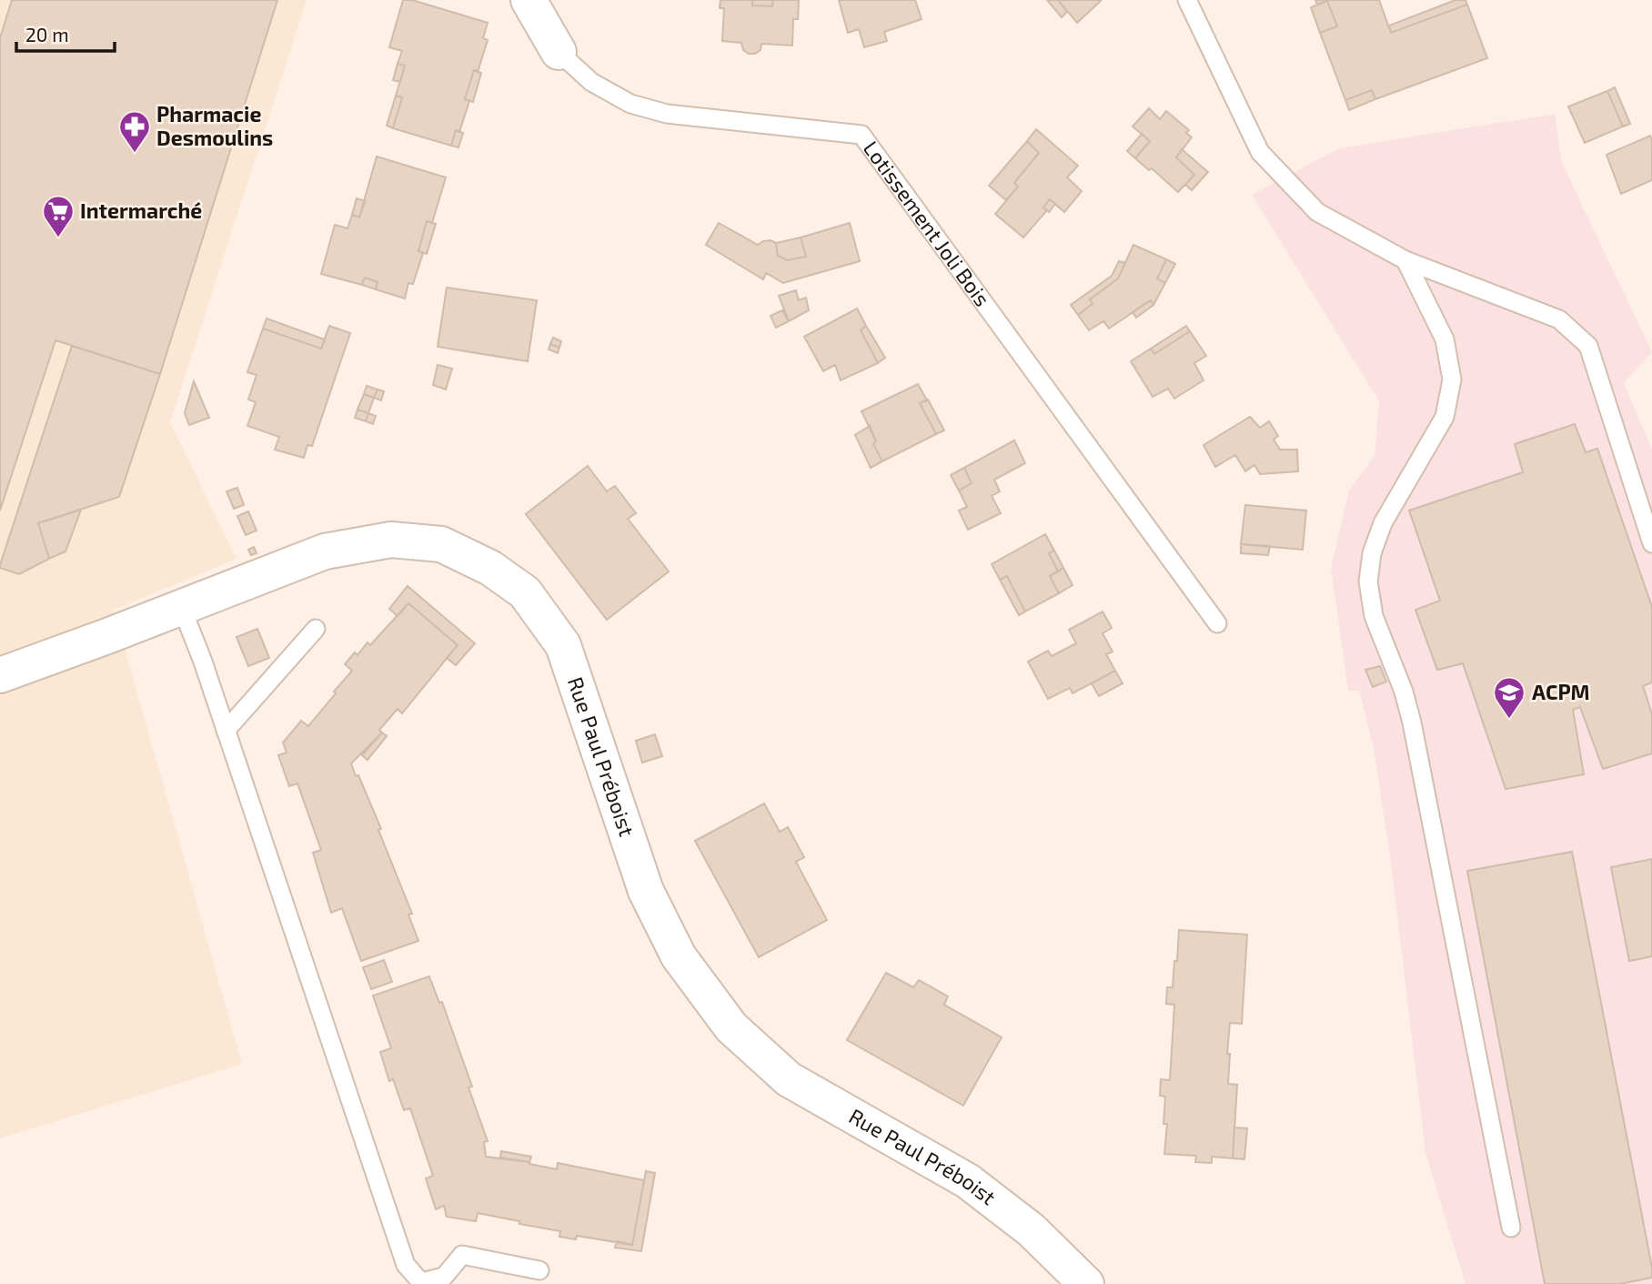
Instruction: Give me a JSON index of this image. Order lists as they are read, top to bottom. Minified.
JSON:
{"streets":{"street":["Lotissement Joli Bois","Rue Paul Préboist"]},"places":{"pharmacy":["Pharmacie Desmoulins"],"supermarket":["Intermarché"],"school or university":["ACPM"]},"scale_bar":"20 m"}
